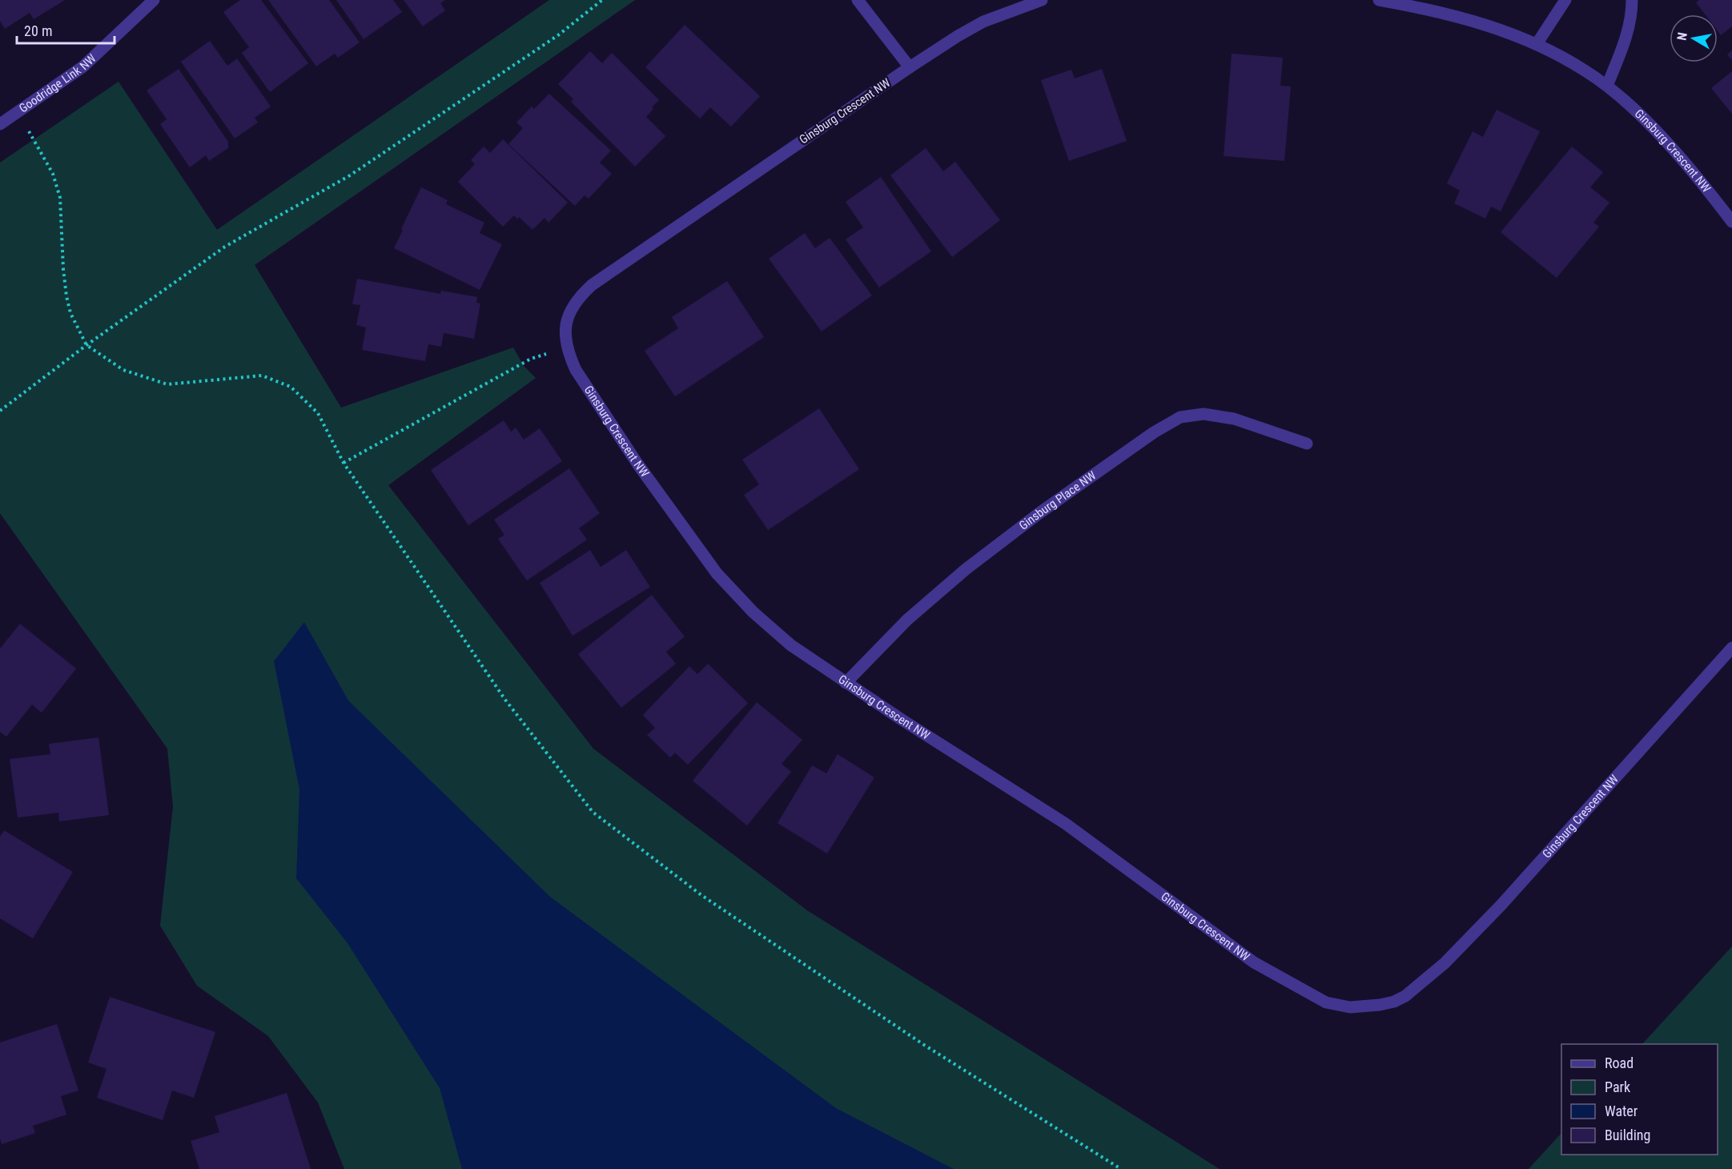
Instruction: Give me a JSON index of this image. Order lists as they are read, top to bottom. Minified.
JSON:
{"streets":{"street":["Goodridge Link NW","Ginsburg Crescent NW","Ginsburg Place NW"]},"crossings":[["Ginsburg Crescent NW","Ginsburg Place NW"]],"legend":["Road","Park","Water","Building"],"scale_bar":"20 m","north":"left"}
